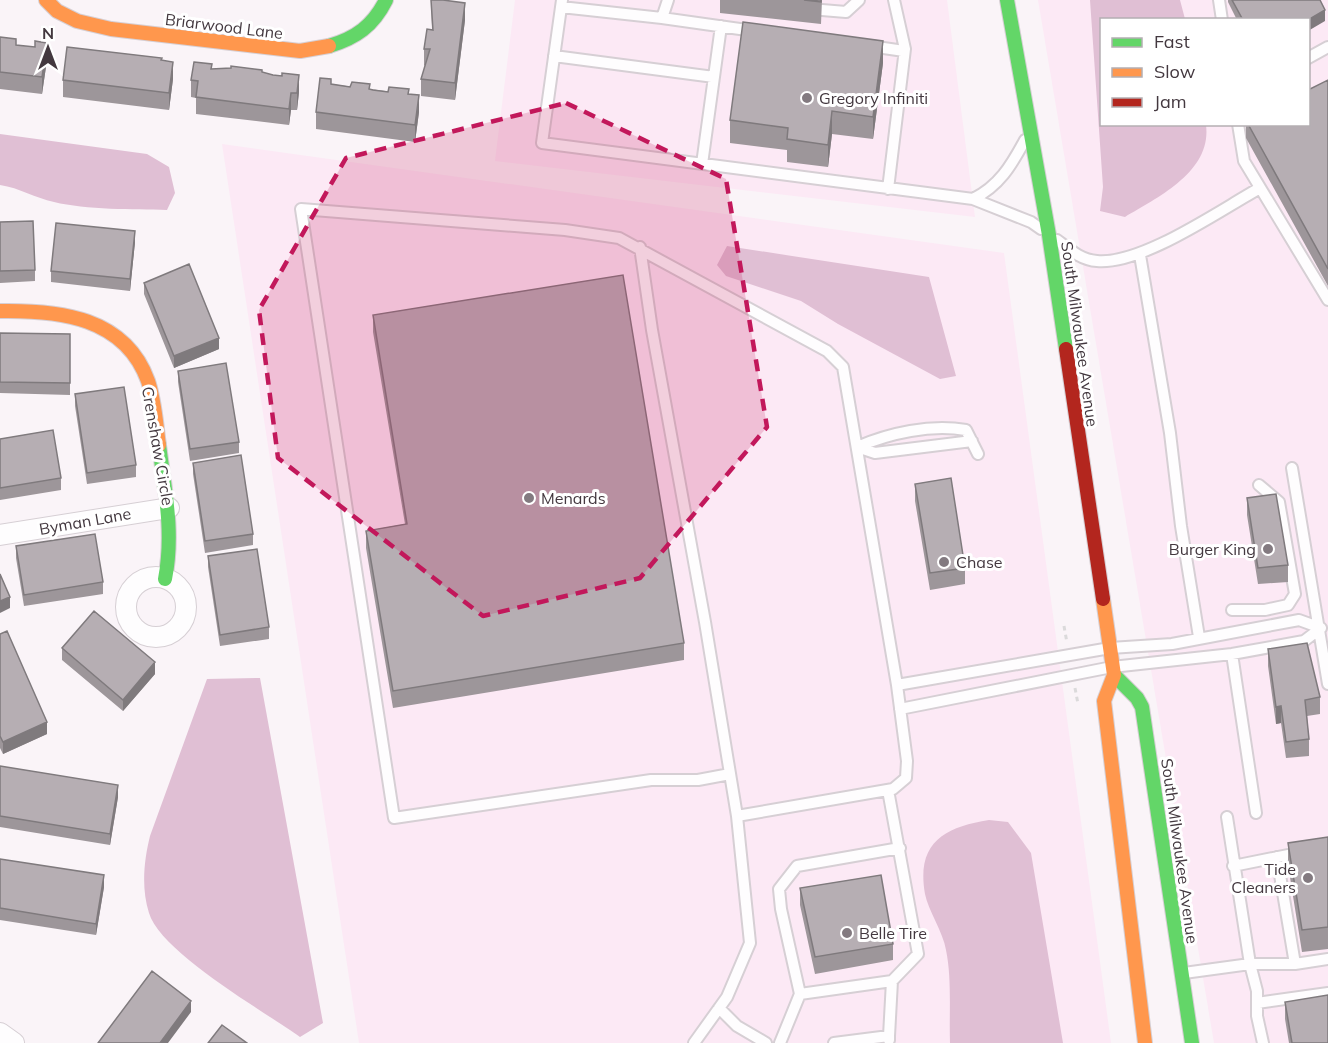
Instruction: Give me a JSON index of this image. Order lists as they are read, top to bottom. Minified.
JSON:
{"streets":{"main road":["Briarwood Lane","South Milwaukee Avenue","Crenshaw Circle"],"street":["Byman Lane"]},"crossings":[["Crenshaw Circle","Byman Lane"]],"places":["Gregory Infiniti","Menards","Burger King","Chase","Tide Cleaners","Belle Tire"],"legend":["Fast","Slow","Jam"],"north":"top"}
